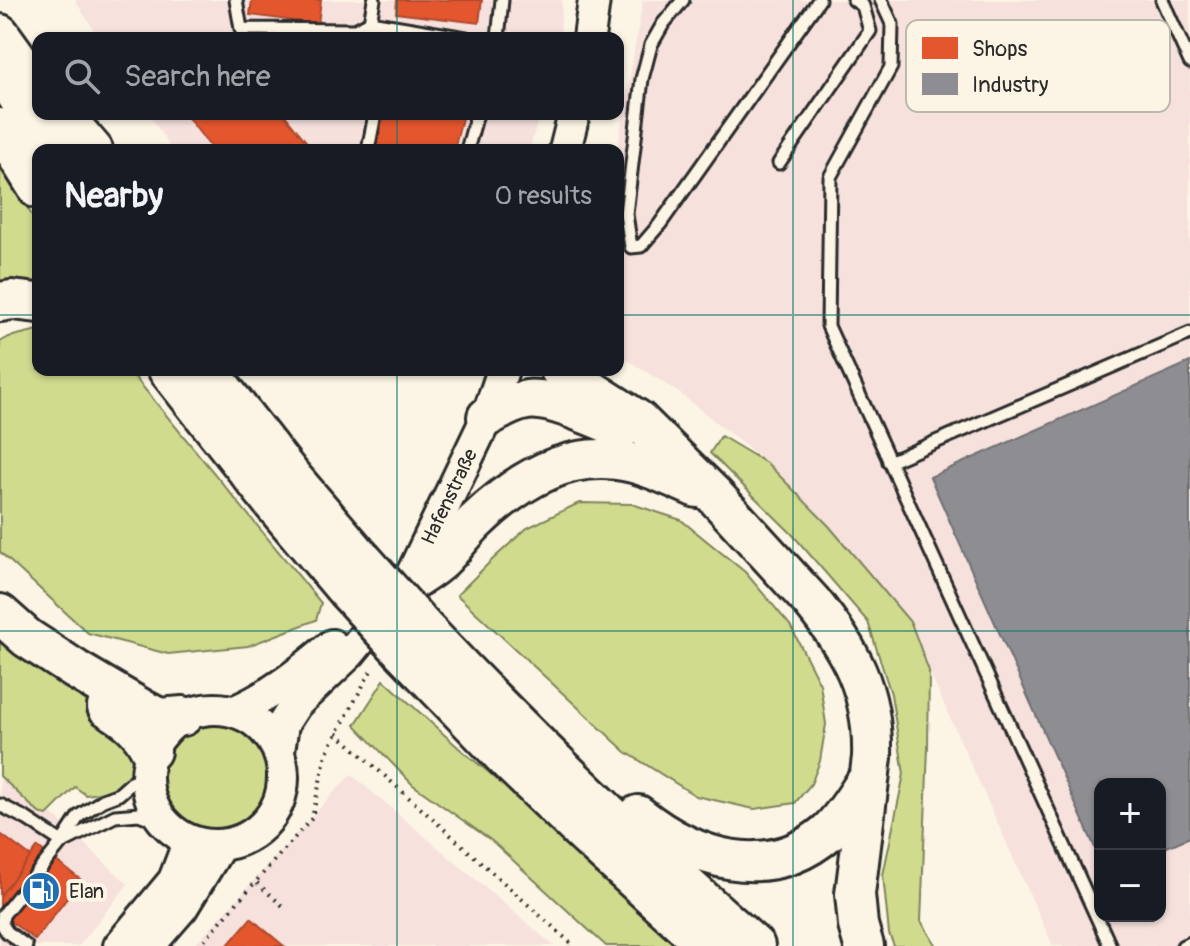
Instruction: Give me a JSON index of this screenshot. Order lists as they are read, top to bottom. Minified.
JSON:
{"streets":{"street":["Hafenstraße"]},"places":{"fuel station":["Elan"]},"legend":["Shops","Industry"],"page":{"search":"Search here","heading":["Nearby","0 results"],"map_buttons":["+","−"]}}
